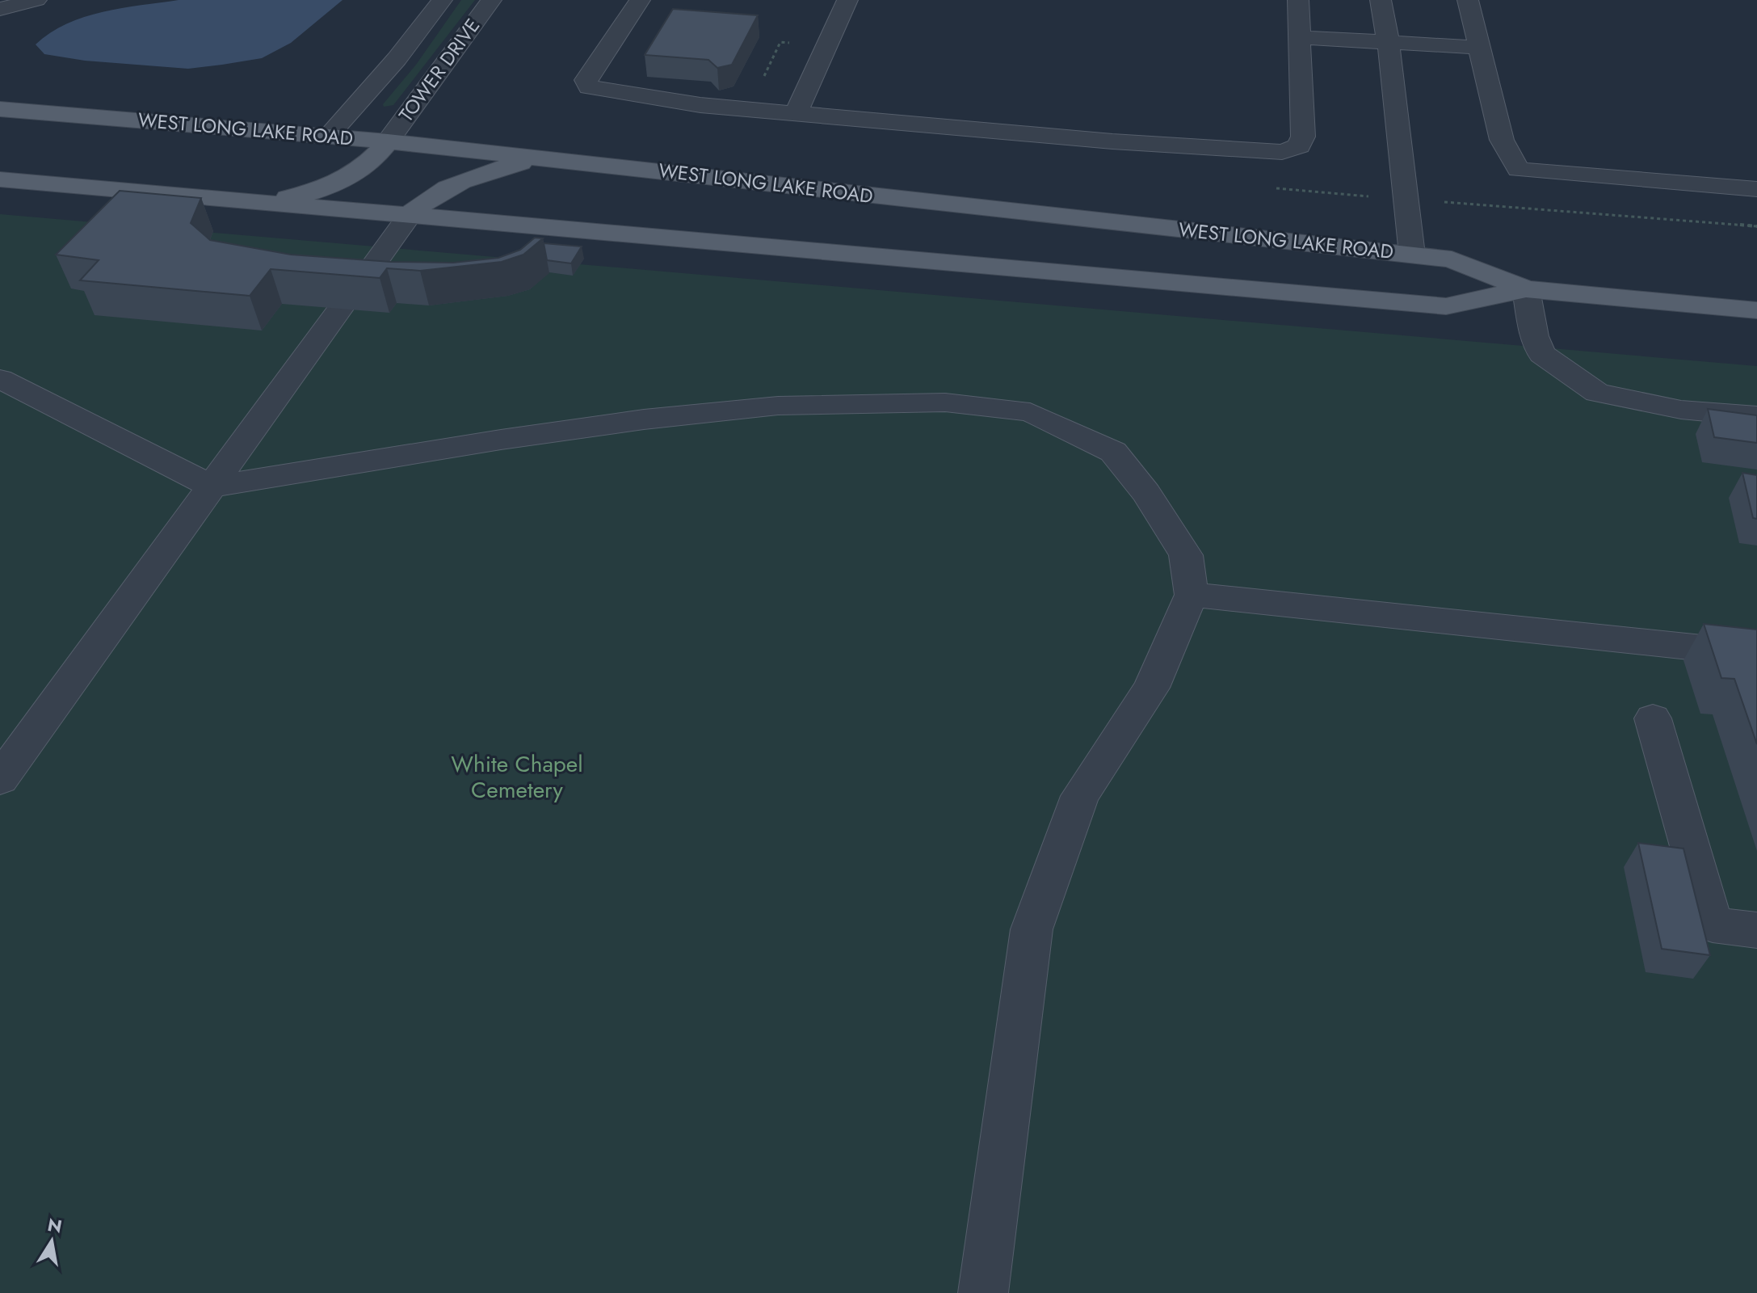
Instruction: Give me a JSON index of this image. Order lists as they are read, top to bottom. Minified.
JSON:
{"streets":{"main road":["WEST LONG LAKE ROAD"],"street":["TOWER DRIVE"]},"crossings":[["TOWER DRIVE","WEST LONG LAKE ROAD"]],"parks":["White Chapel Cemetery"],"north":"top"}
